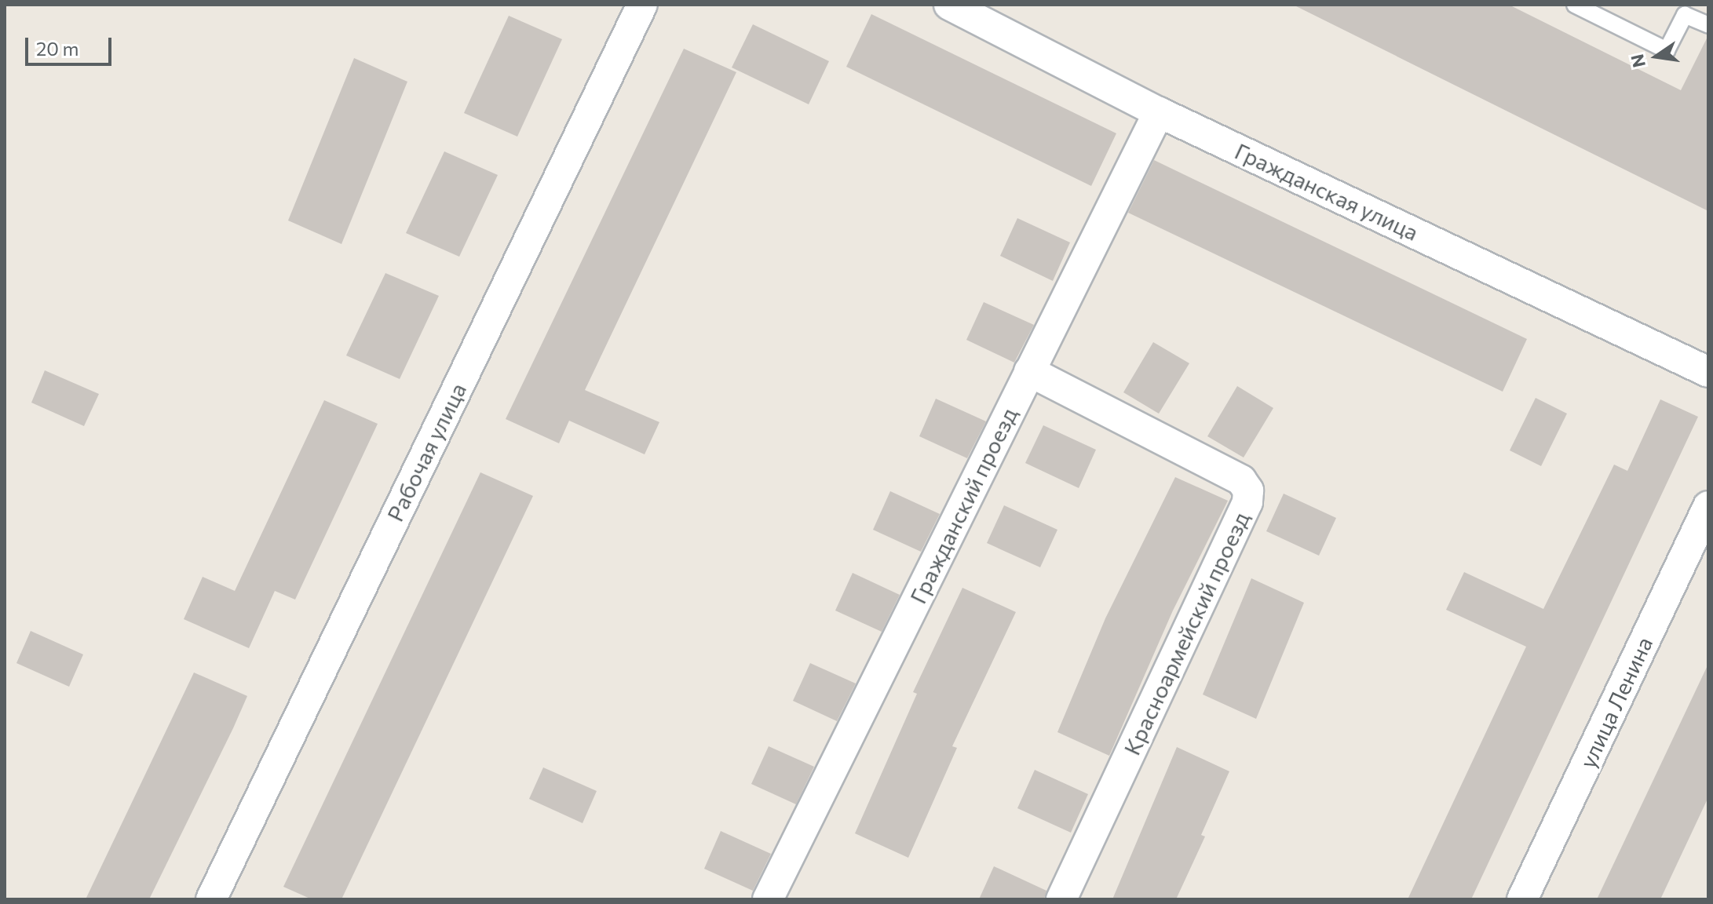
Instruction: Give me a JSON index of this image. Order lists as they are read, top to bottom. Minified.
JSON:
{"streets":{"street":["Гражданская улица","Рабочая улица","Гражданский проезд","Красноармейский проезд","улица Ленина"]},"crossings":[["Гражданская улица","Гражданский проезд"],["Гражданский проезд","Красноармейский проезд"]],"scale_bar":"20 m","north":"left"}
